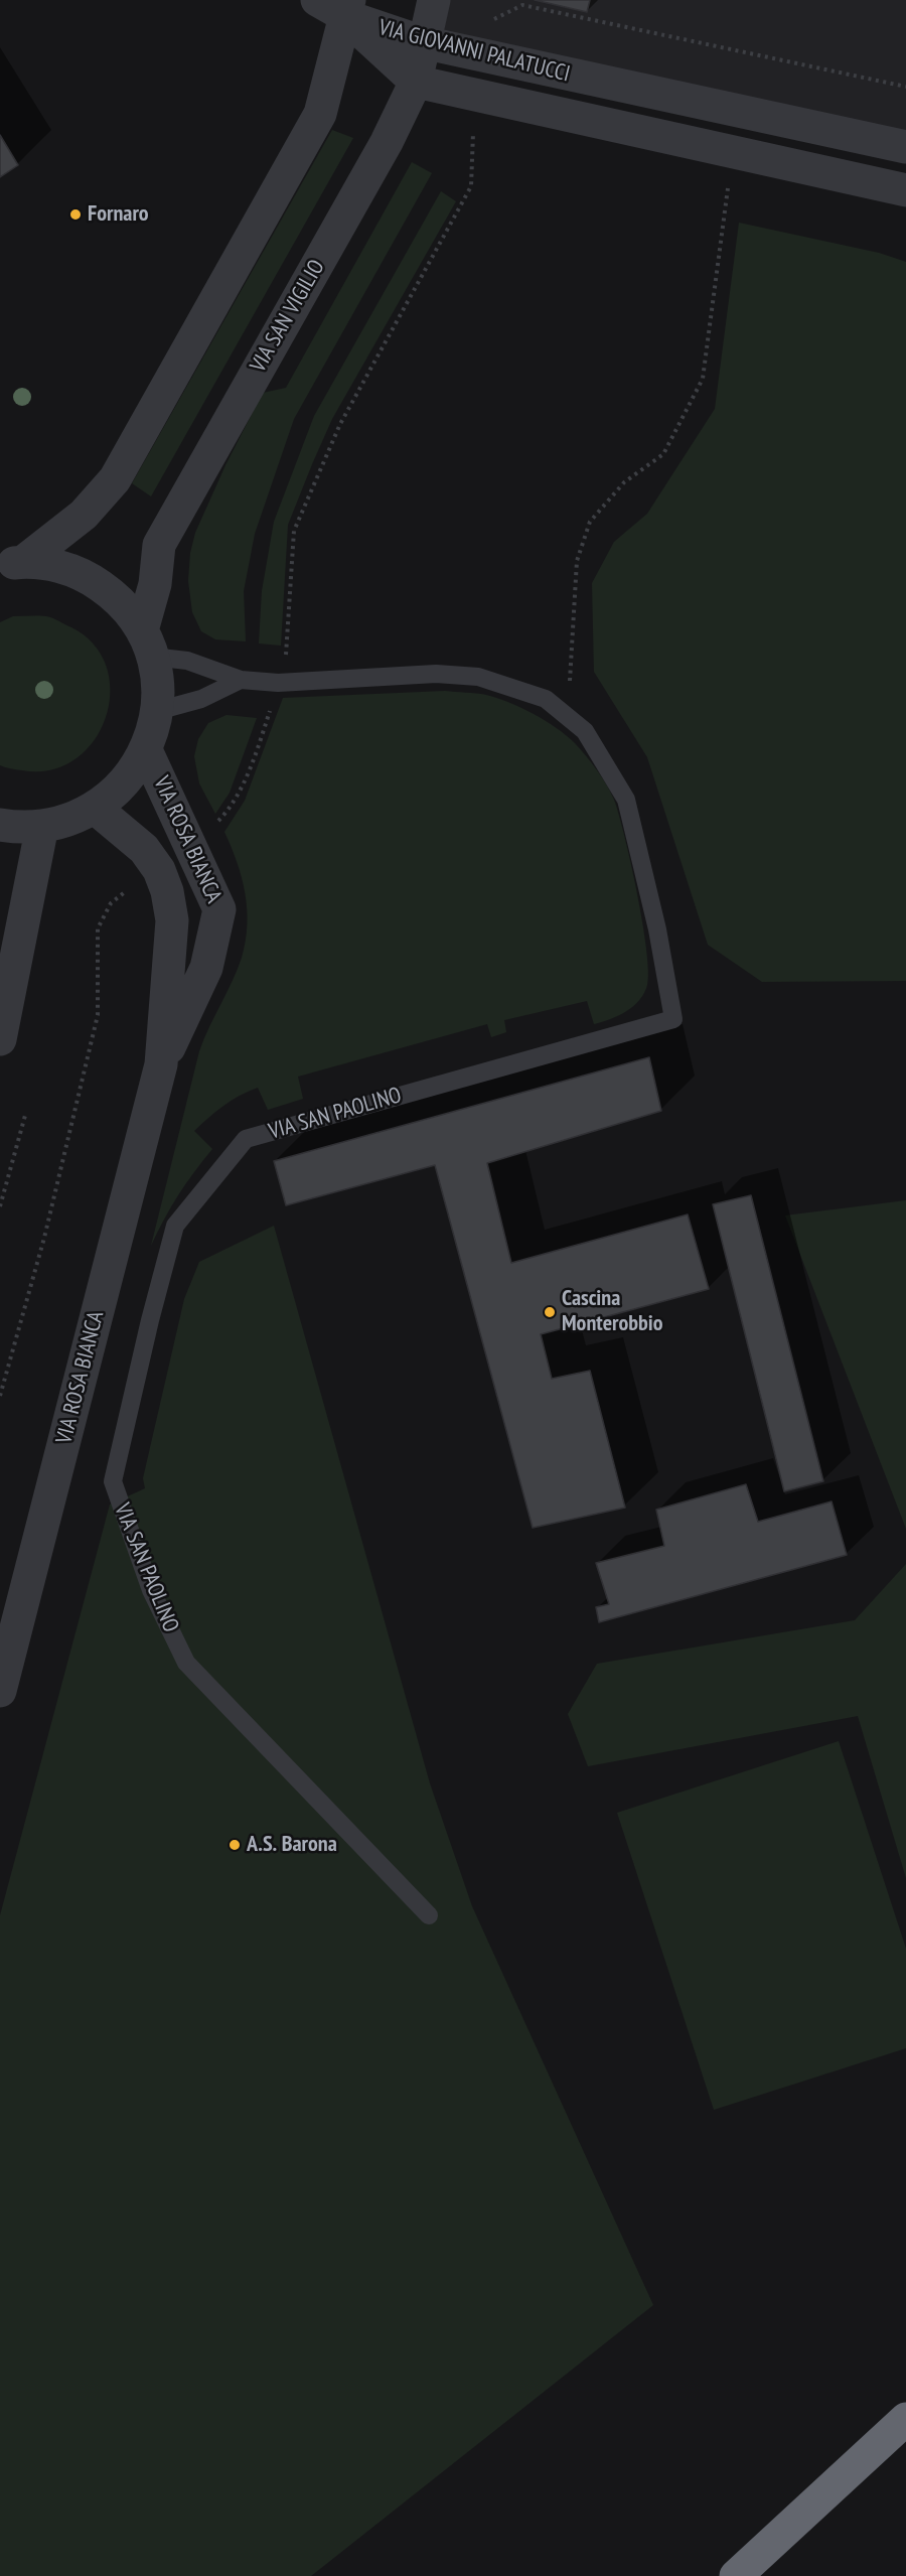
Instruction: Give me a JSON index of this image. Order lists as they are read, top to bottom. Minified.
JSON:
{"streets":{"street":["VIA GIOVANNI PALATUCCI","VIA SAN VIGILIO","VIA ROSA BIANCA"],"lane":["VIA SAN PAOLINO"]},"crossings":[["VIA GIOVANNI PALATUCCI","VIA SAN VIGILIO"],["VIA SAN VIGILIO","VIA ROSA BIANCA"],["VIA SAN VIGILIO","VIA SAN PAOLINO"]],"places":["Fornaro","Cascina Monterobbio","A.S. Barona"]}
